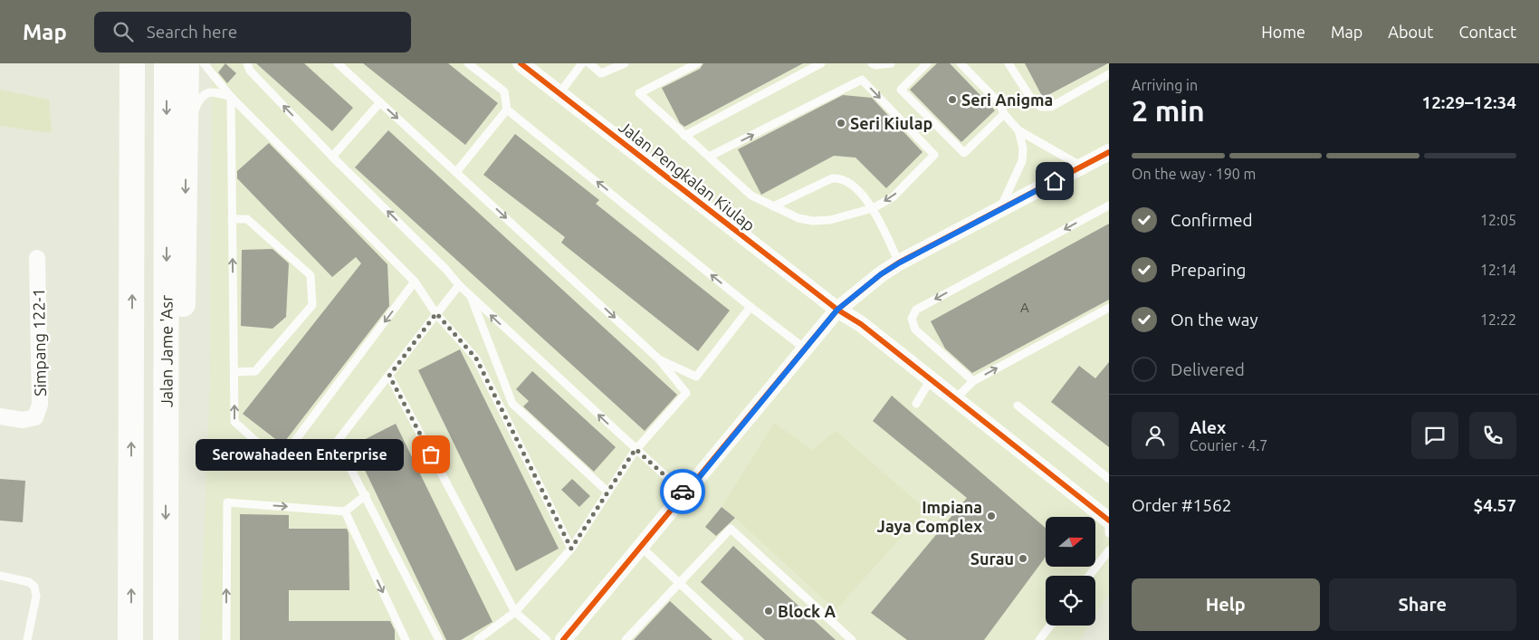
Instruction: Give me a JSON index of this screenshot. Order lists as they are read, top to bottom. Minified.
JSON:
{"streets":{"main road":["Jalan Jame 'Asr"],"street":["Jalan Pengkalan Kiulap","Simpang 122-1"]},"places":["Seri Anigma","Seri Kiulap","Serowahadeen Enterprise","Impiana Jaya Complex","Surau","Block A"],"house_numbers":["A"],"north":"right","page":{"header":"Map","search":"Search here","nav":["Home","Map","About","Contact"],"heading":["2 min","Arriving in","12:29–12:34"],"panel":["Alex","Courier · 4.7","Order #1562","$4.57"],"bar":"On the way · 190 m","list":[["Confirmed","12:05"],["Preparing","12:14"],["On the way","12:22"],"Delivered"],"bubble":"Serowahadeen Enterprise","buttons":["Help","Share"]}}
